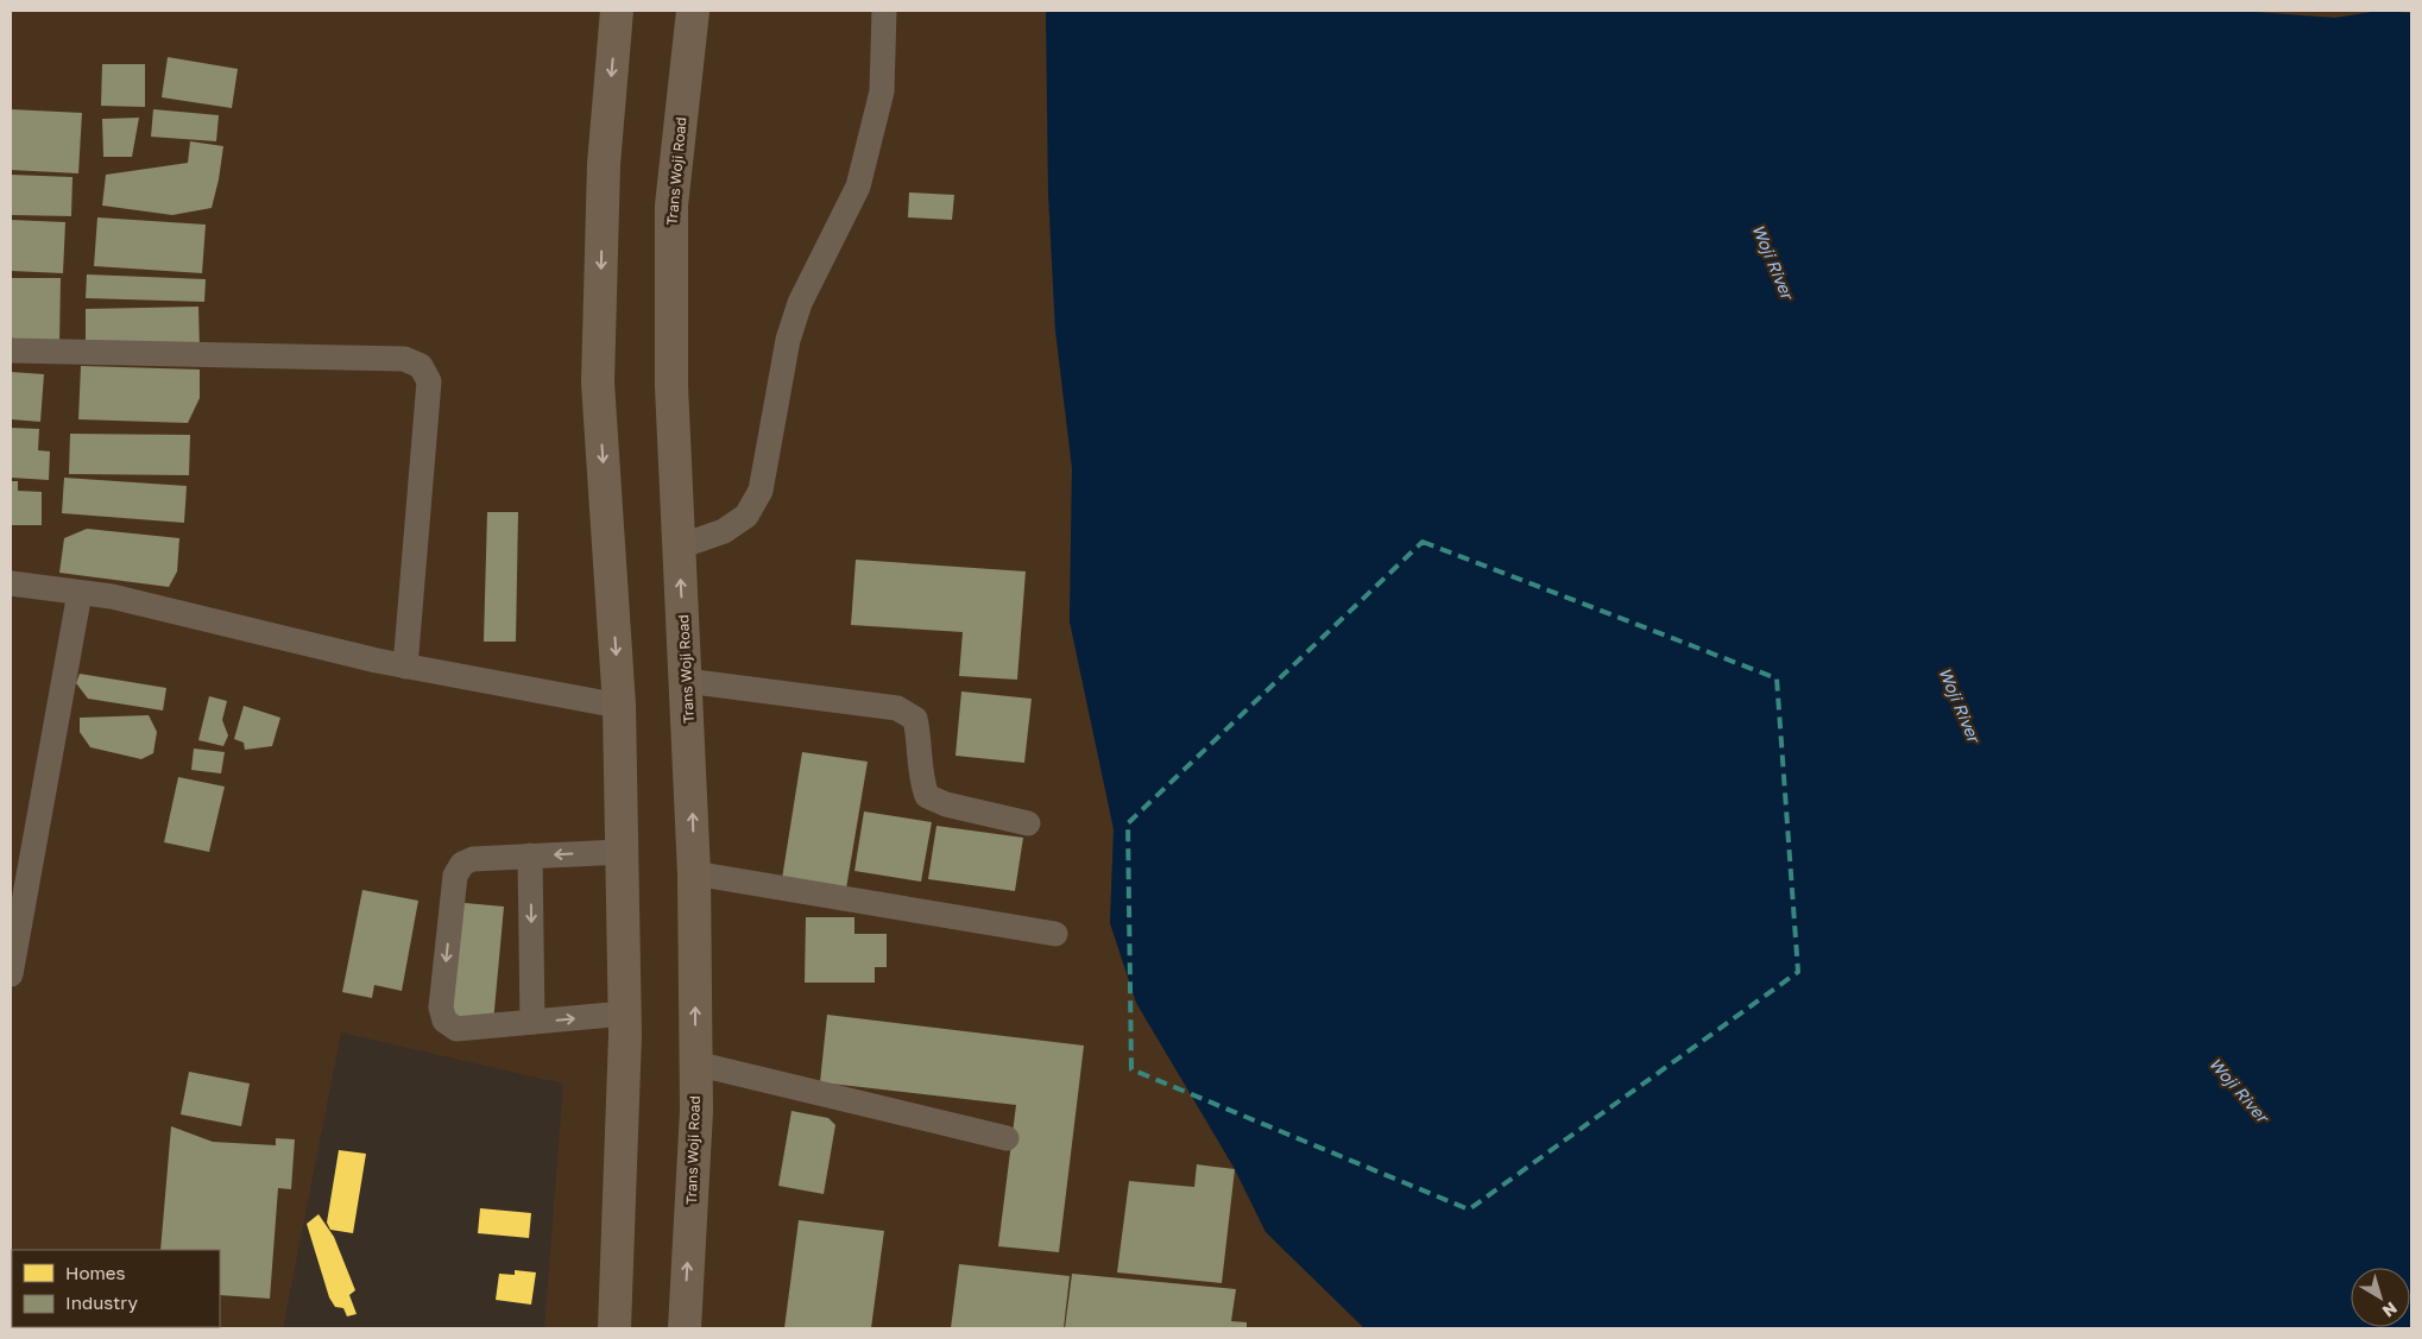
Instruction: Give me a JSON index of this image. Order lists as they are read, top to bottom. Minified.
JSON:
{"streets":{"main road":["Trans Woji Road"]},"water":["Woji River"],"legend":["Homes","Industry"],"north":"bottom right"}
